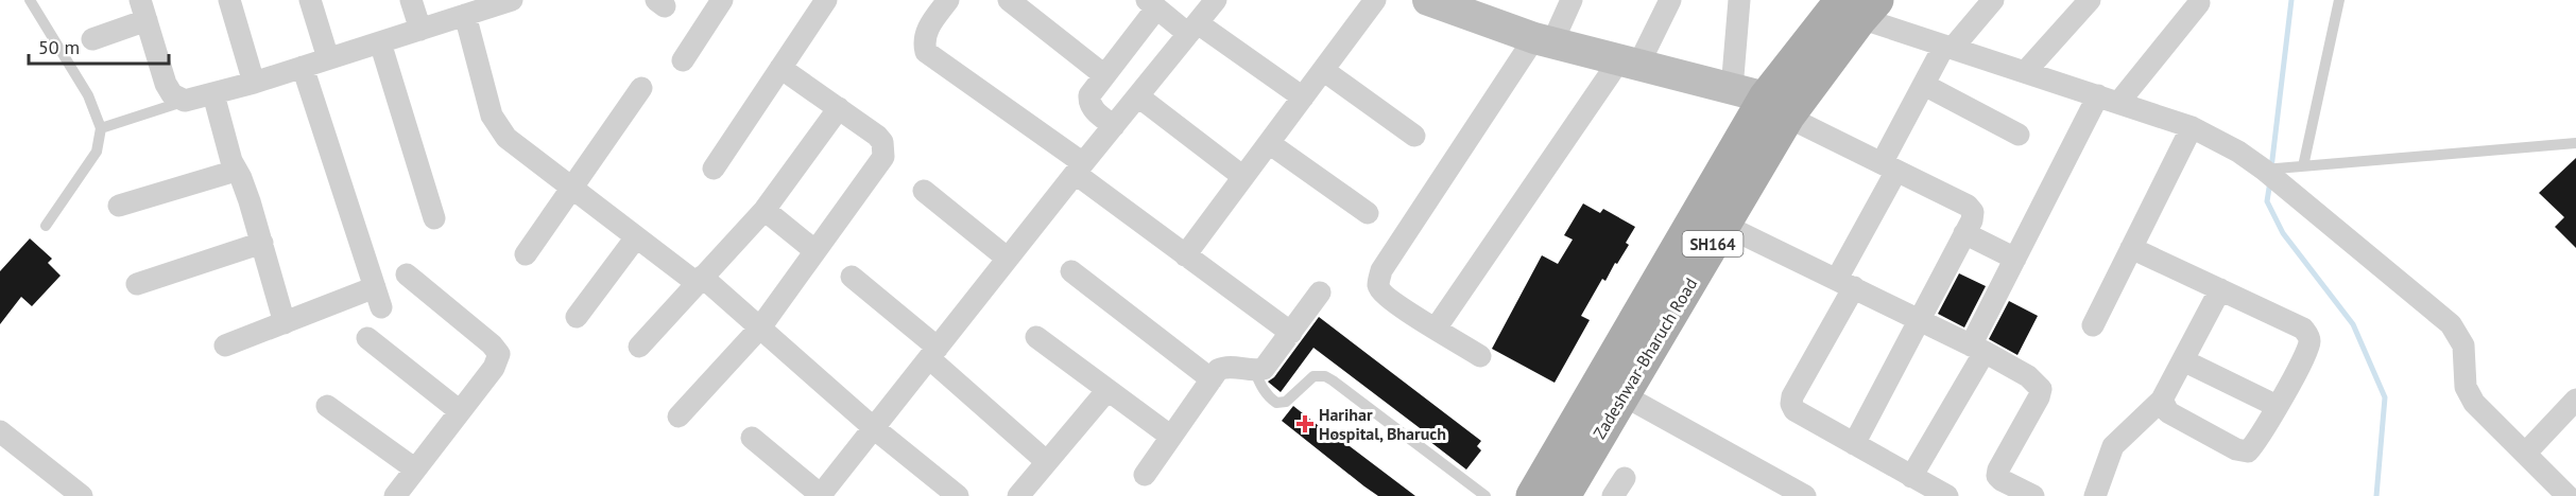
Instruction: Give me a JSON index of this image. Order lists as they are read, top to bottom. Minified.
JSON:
{"streets":{"main road":["SH164","Zadeshwar-Bharuch Road"]},"places":{"health":["Harihar Hospital, Bharuch"]},"scale_bar":"50 m"}
